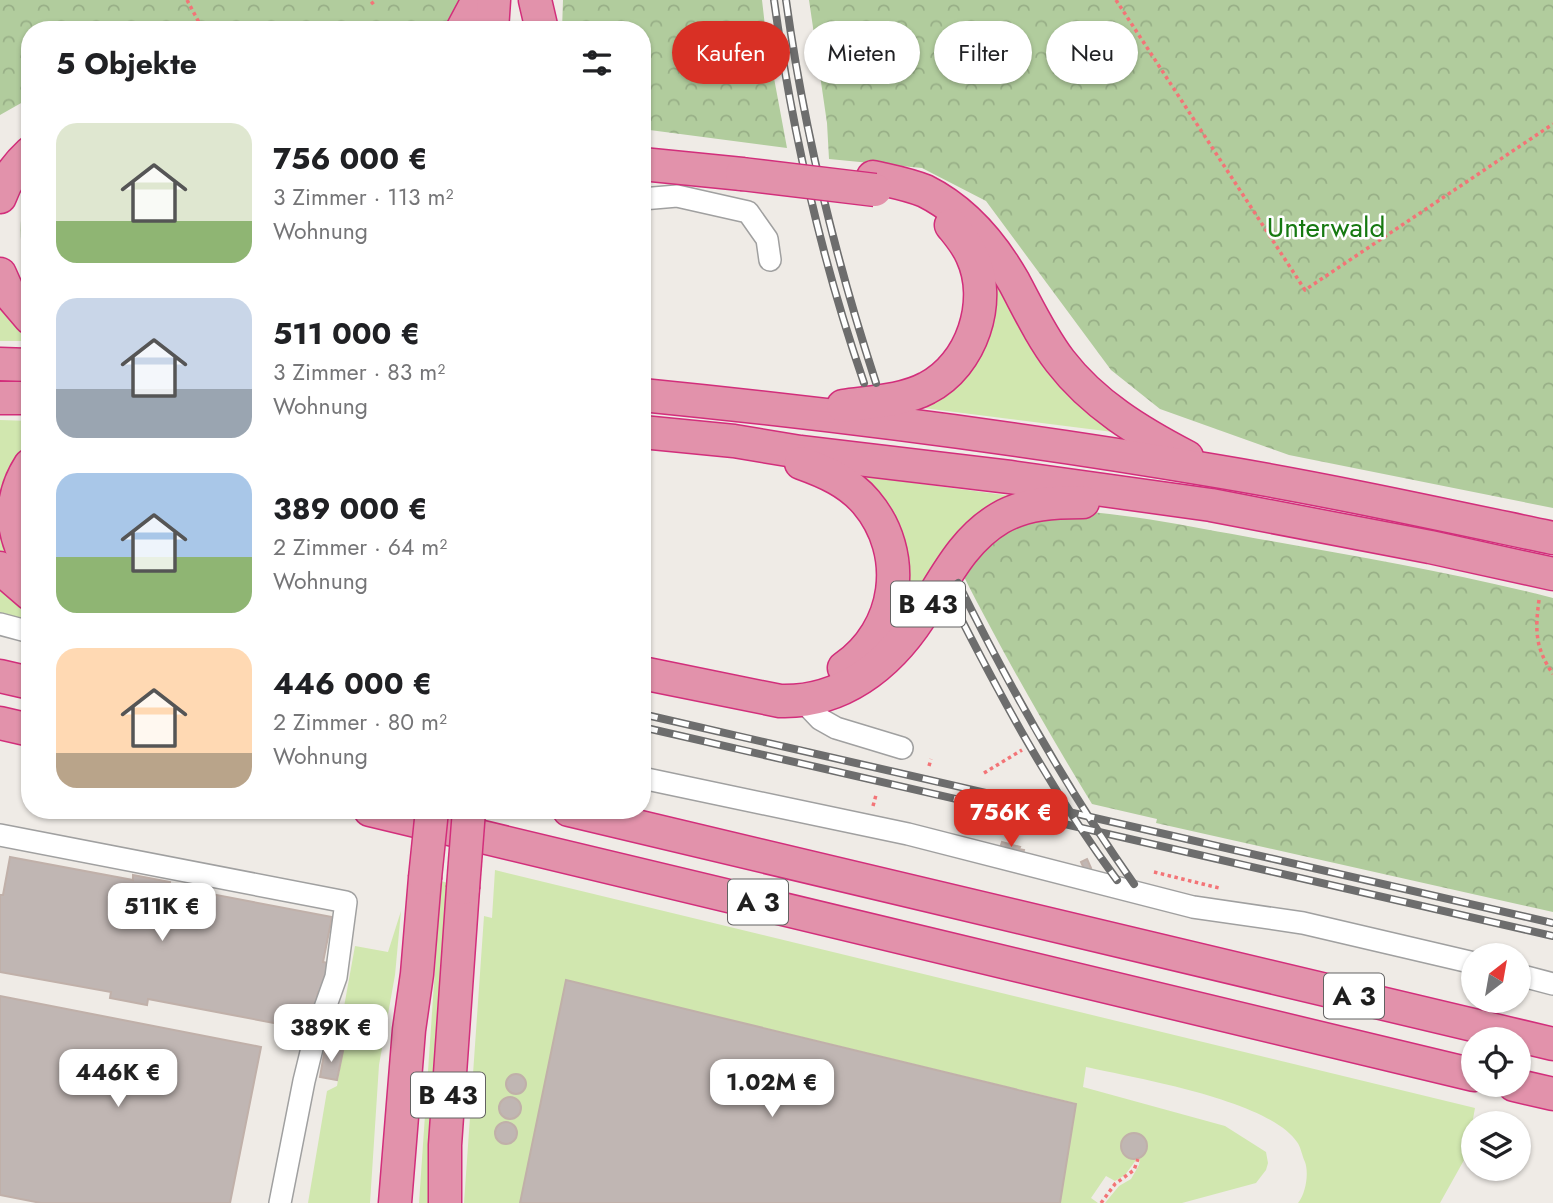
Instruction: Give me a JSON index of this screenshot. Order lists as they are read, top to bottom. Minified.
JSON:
{"streets":{"highway":["B 43","A 3"]},"parks":["Unterwald"],"north":"top right","page":{"chip":["Kaufen","Mieten","Filter","Neu"],"heading":"5 Objekte","list":[{"name":"756 000 €","note":"3 Zimmer · 113 m² · Wohnung"},{"name":"511 000 €","note":"3 Zimmer · 83 m² · Wohnung"},{"name":"389 000 €","note":"2 Zimmer · 64 m² · Wohnung"},{"name":"446 000 €","note":"2 Zimmer · 80 m² · Wohnung"}],"price":["756K €","511K €","389K €","446K €","1.02M €"]}}
